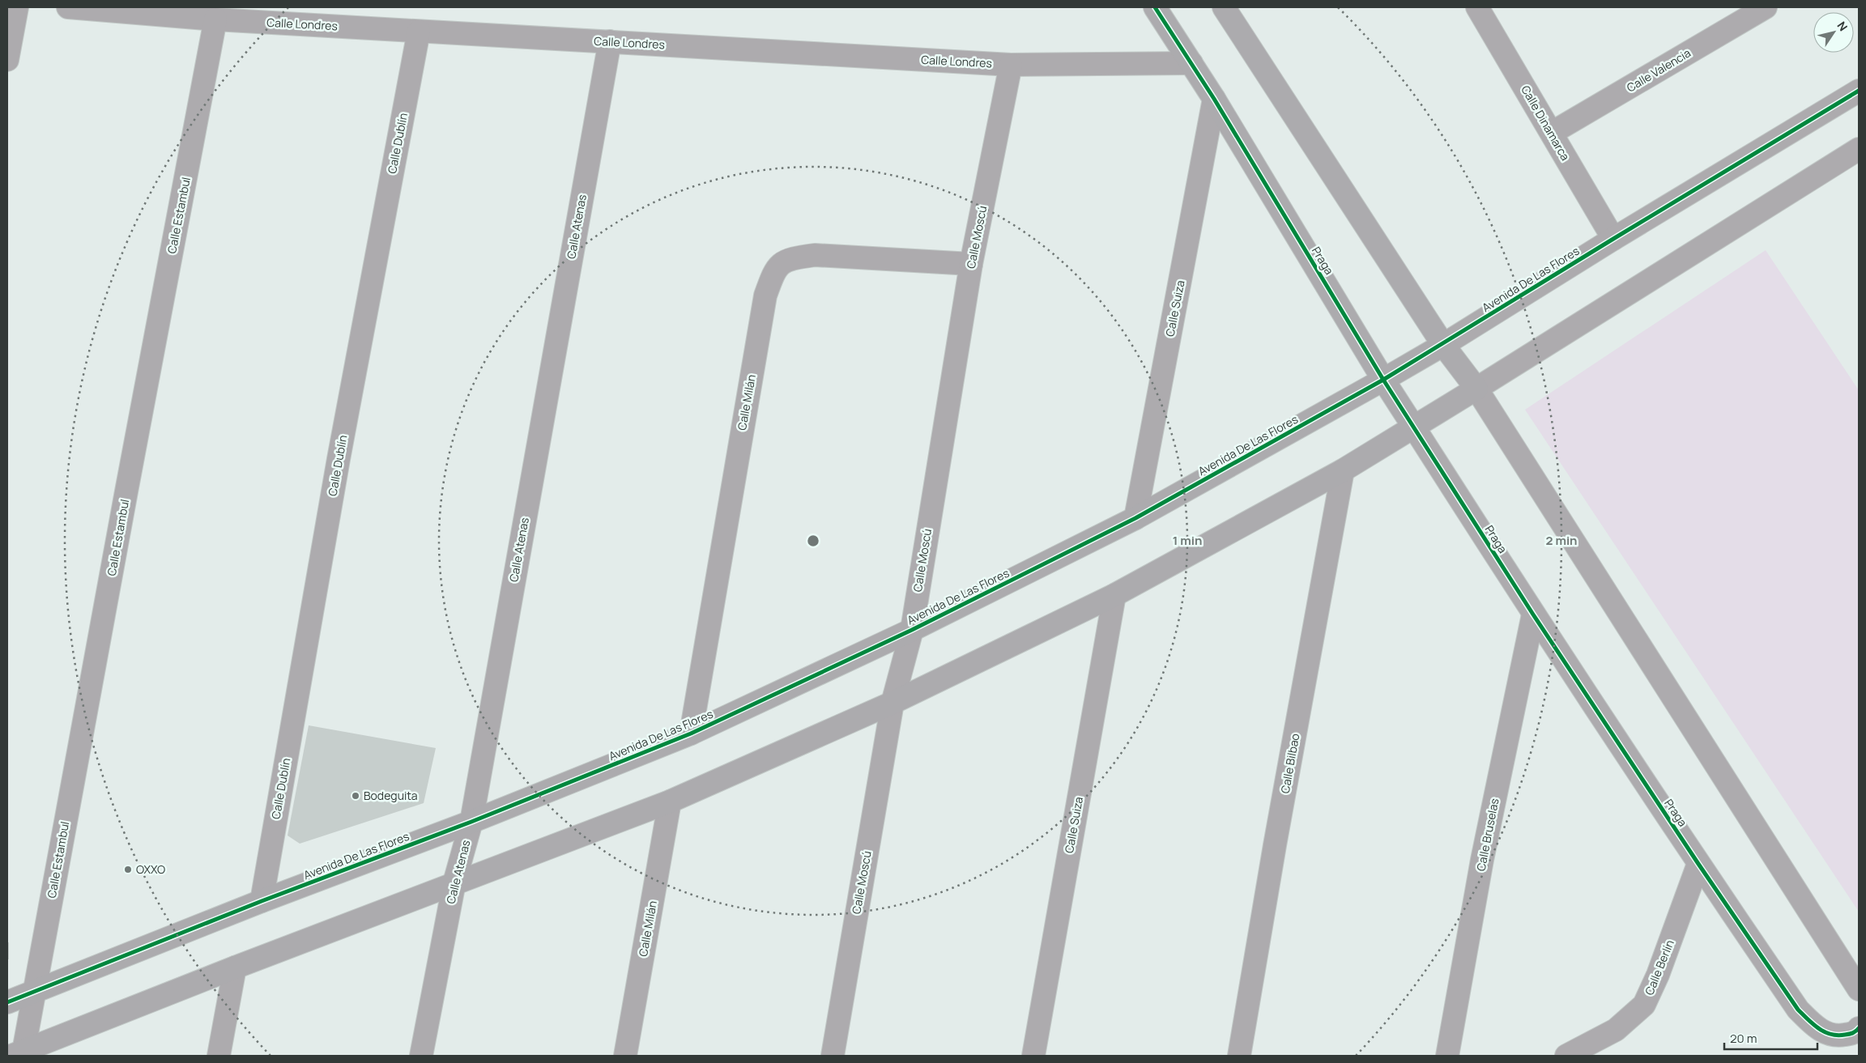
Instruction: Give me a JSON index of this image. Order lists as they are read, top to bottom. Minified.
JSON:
{"streets":{"street":["Calle Londres","Calle Valencia","Calle Dinamarca","Calle Dublín","Calle Estambul","Calle Atenas","Calle Moscú","Praga","Avenida De Las Flores","Calle Suiza","Calle Milán","Calle Bilbao","Calle Bruselas","Calle Berlín"]},"crossings":[["Calle Londres","Calle Dublín"],["Calle Londres","Calle Estambul"],["Calle Londres","Calle Atenas"],["Calle Londres","Calle Moscú"],["Calle Londres","Praga"],["Calle Valencia","Calle Dinamarca"],["Calle Dinamarca","Avenida De Las Flores"],["Calle Dublín","Avenida De Las Flores"],["Calle Estambul","Avenida De Las Flores"],["Calle Atenas","Avenida De Las Flores"],["Calle Moscú","Avenida De Las Flores"],["Calle Moscú","Calle Milán"],["Praga","Avenida De Las Flores"],["Praga","Calle Suiza"],["Praga","Calle Bruselas"],["Praga","Calle Berlín"],["Avenida De Las Flores","Calle Suiza"],["Avenida De Las Flores","Calle Milán"]],"places":["Bodeguita","OXXO"],"scale_bar":"20 m","north":"top right","rings":["1 min","2 min"]}
